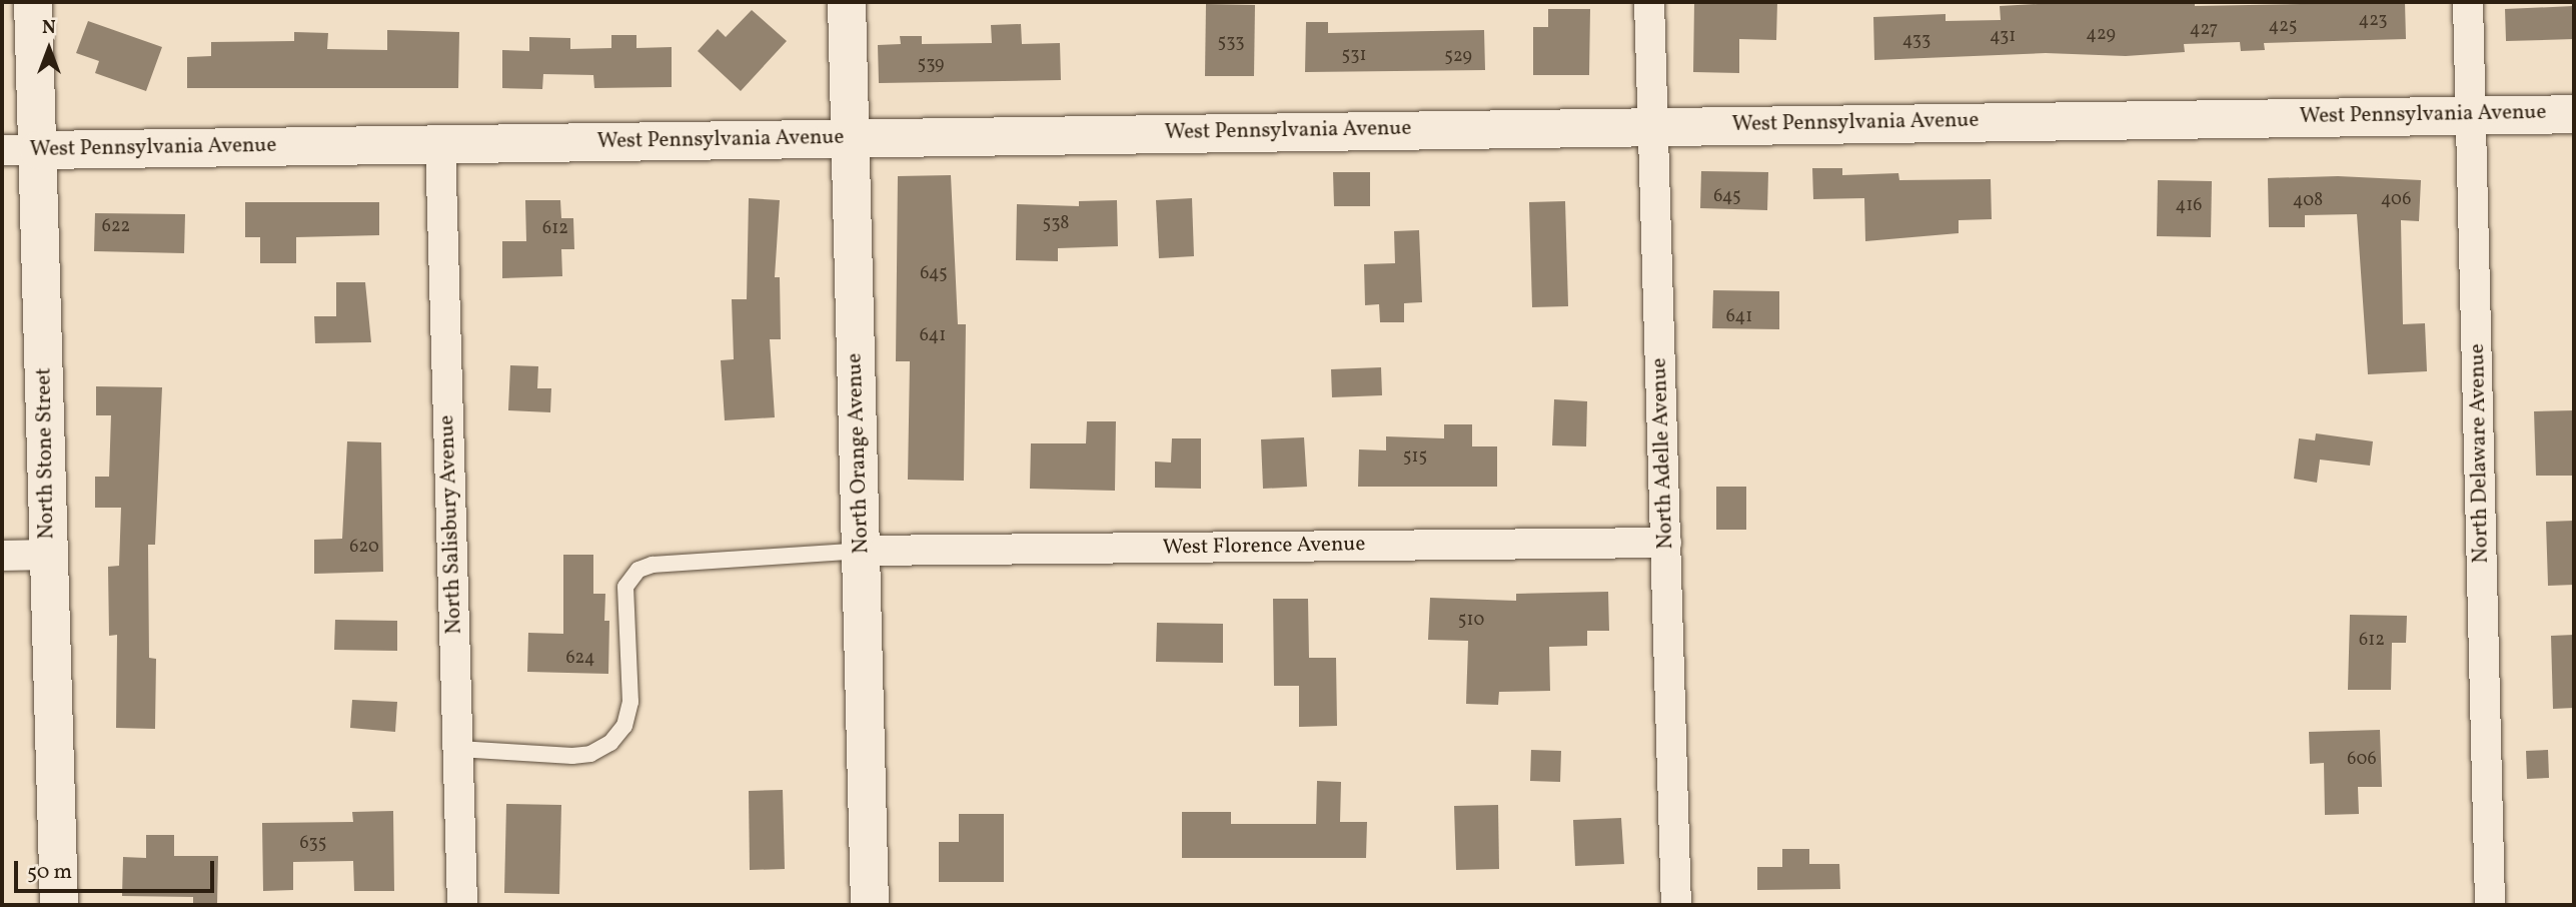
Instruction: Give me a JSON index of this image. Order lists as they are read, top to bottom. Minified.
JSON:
{"streets":{"street":["West Pennsylvania Avenue","North Stone Street","North Orange Avenue","North Adelle Avenue","North Delaware Avenue","North Salisbury Avenue","West Florence Avenue"]},"crossings":[["West Pennsylvania Avenue","North Stone Street"],["West Pennsylvania Avenue","North Orange Avenue"],["West Pennsylvania Avenue","North Adelle Avenue"],["West Pennsylvania Avenue","North Delaware Avenue"],["West Pennsylvania Avenue","North Salisbury Avenue"],["North Orange Avenue","West Florence Avenue"],["North Adelle Avenue","West Florence Avenue"]],"house_numbers":["423","425","427","429","431","433","533","531","529","539","645","406","408","416","538","622","612","645","641","641","515","620","510","612","624","606","635"],"scale_bar":"50 m","north":"top"}
